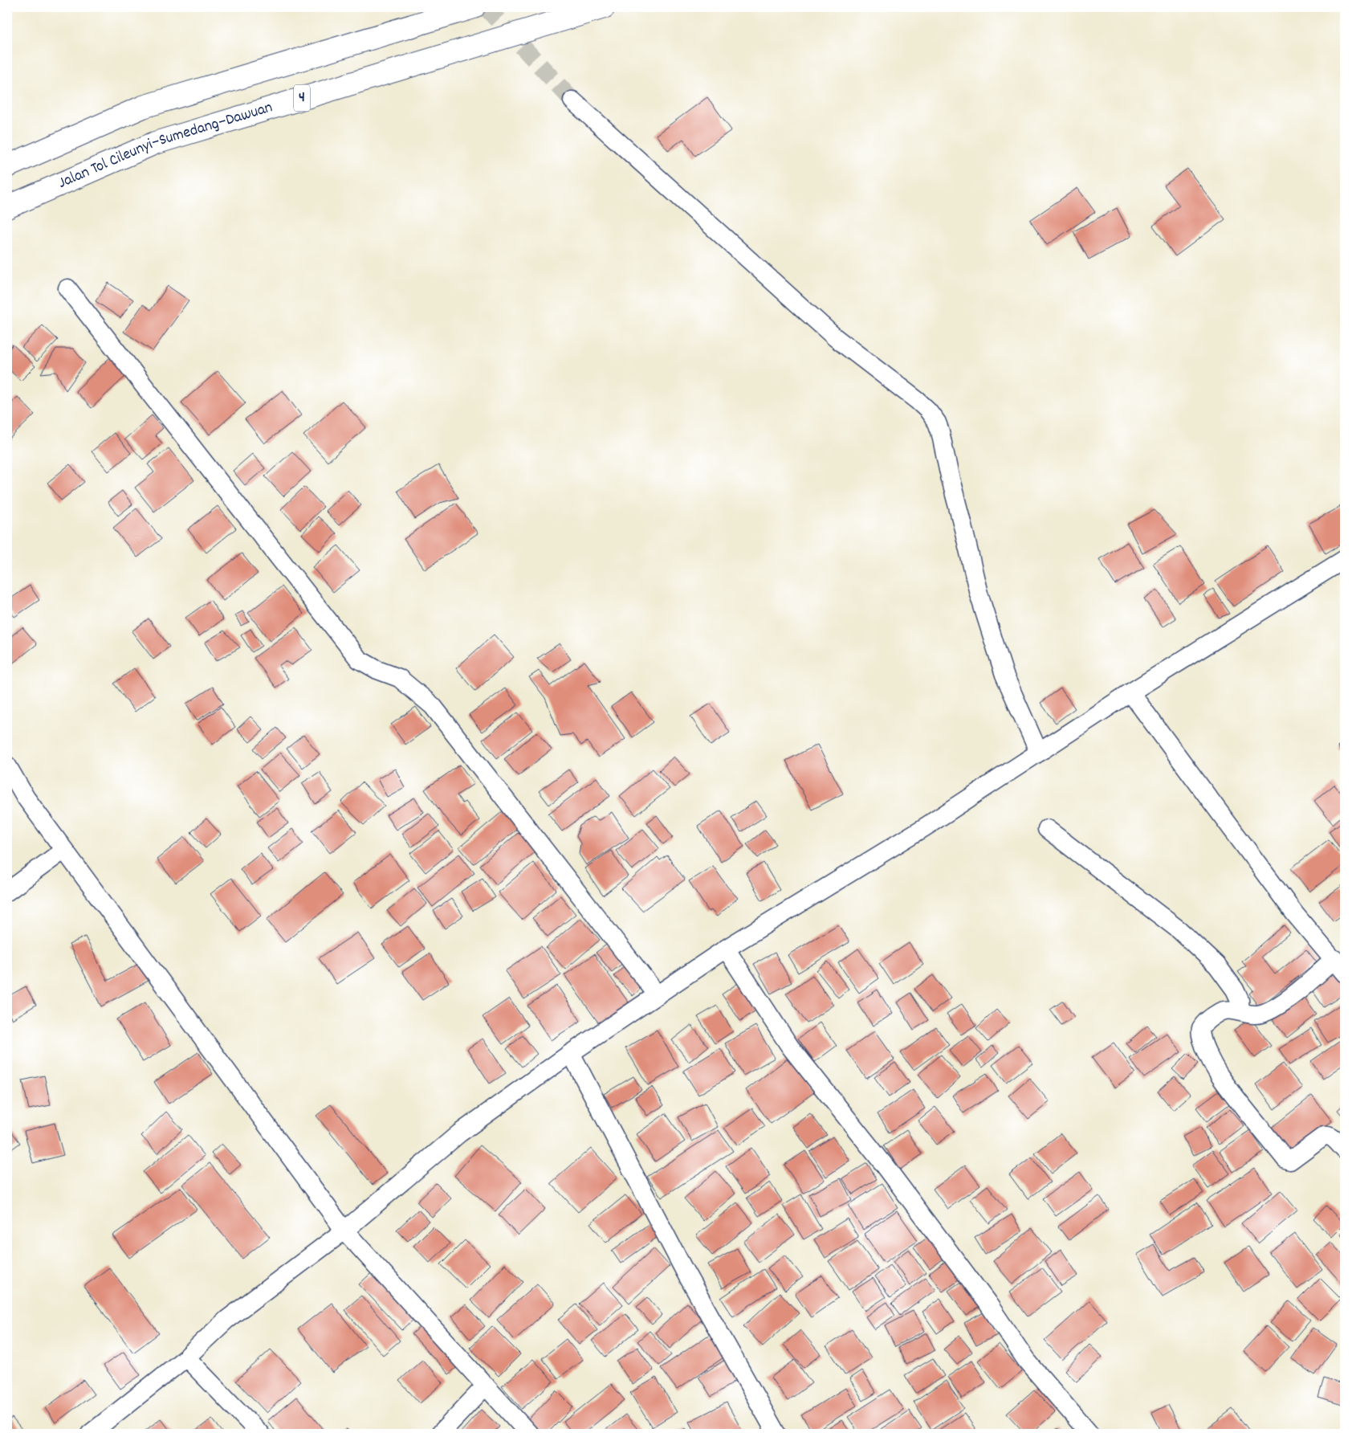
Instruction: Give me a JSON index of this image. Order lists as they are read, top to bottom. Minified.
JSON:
{"streets":{"highway":["4","Jalan Tol Cileunyi–Sumedang–Dawuan"]}}
